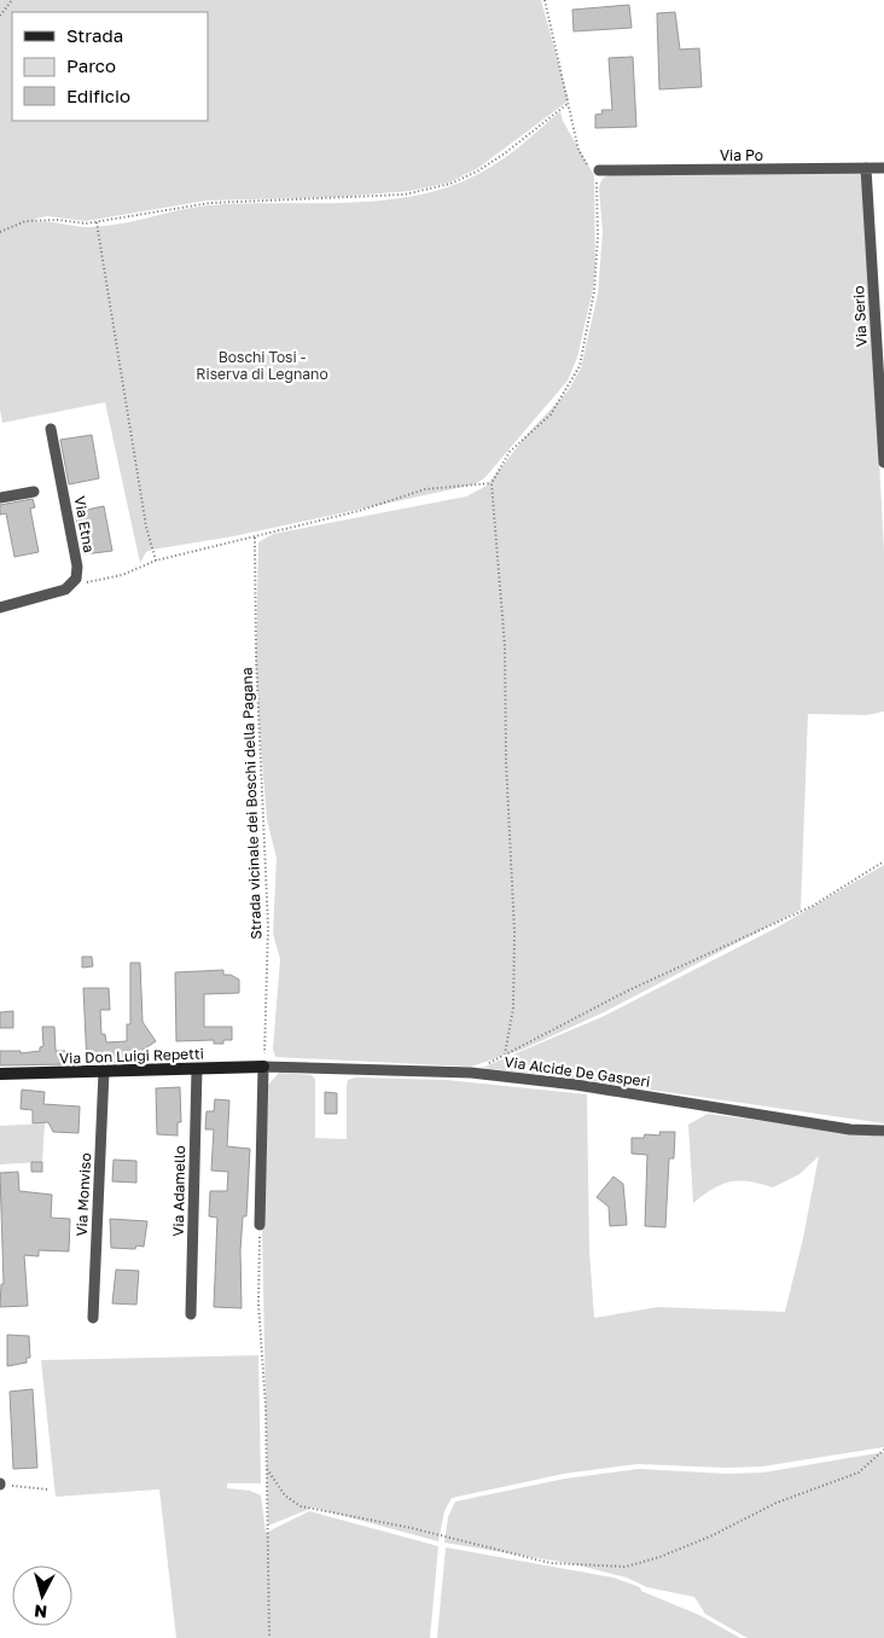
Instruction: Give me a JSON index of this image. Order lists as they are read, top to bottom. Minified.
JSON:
{"streets":{"street":["Via Po","Via Serio","Via Etna","Via Don Luigi Repetti","Via Alcide De Gasperi","Via Adamello","Via Monviso"],"path":["Strada vicinale dei Boschi della Pagana"]},"crossings":[["Via Po","Via Serio"],["Strada vicinale dei Boschi della Pagana","Via Don Luigi Repetti"],["Strada vicinale dei Boschi della Pagana","Via Alcide De Gasperi"],["Via Don Luigi Repetti","Via Alcide De Gasperi"],["Via Don Luigi Repetti","Via Adamello"],["Via Don Luigi Repetti","Via Monviso"]],"parks":["Boschi Tosi - Riserva di Legnano"],"legend":["Strada","Parco","Edificio"],"north":"bottom"}
